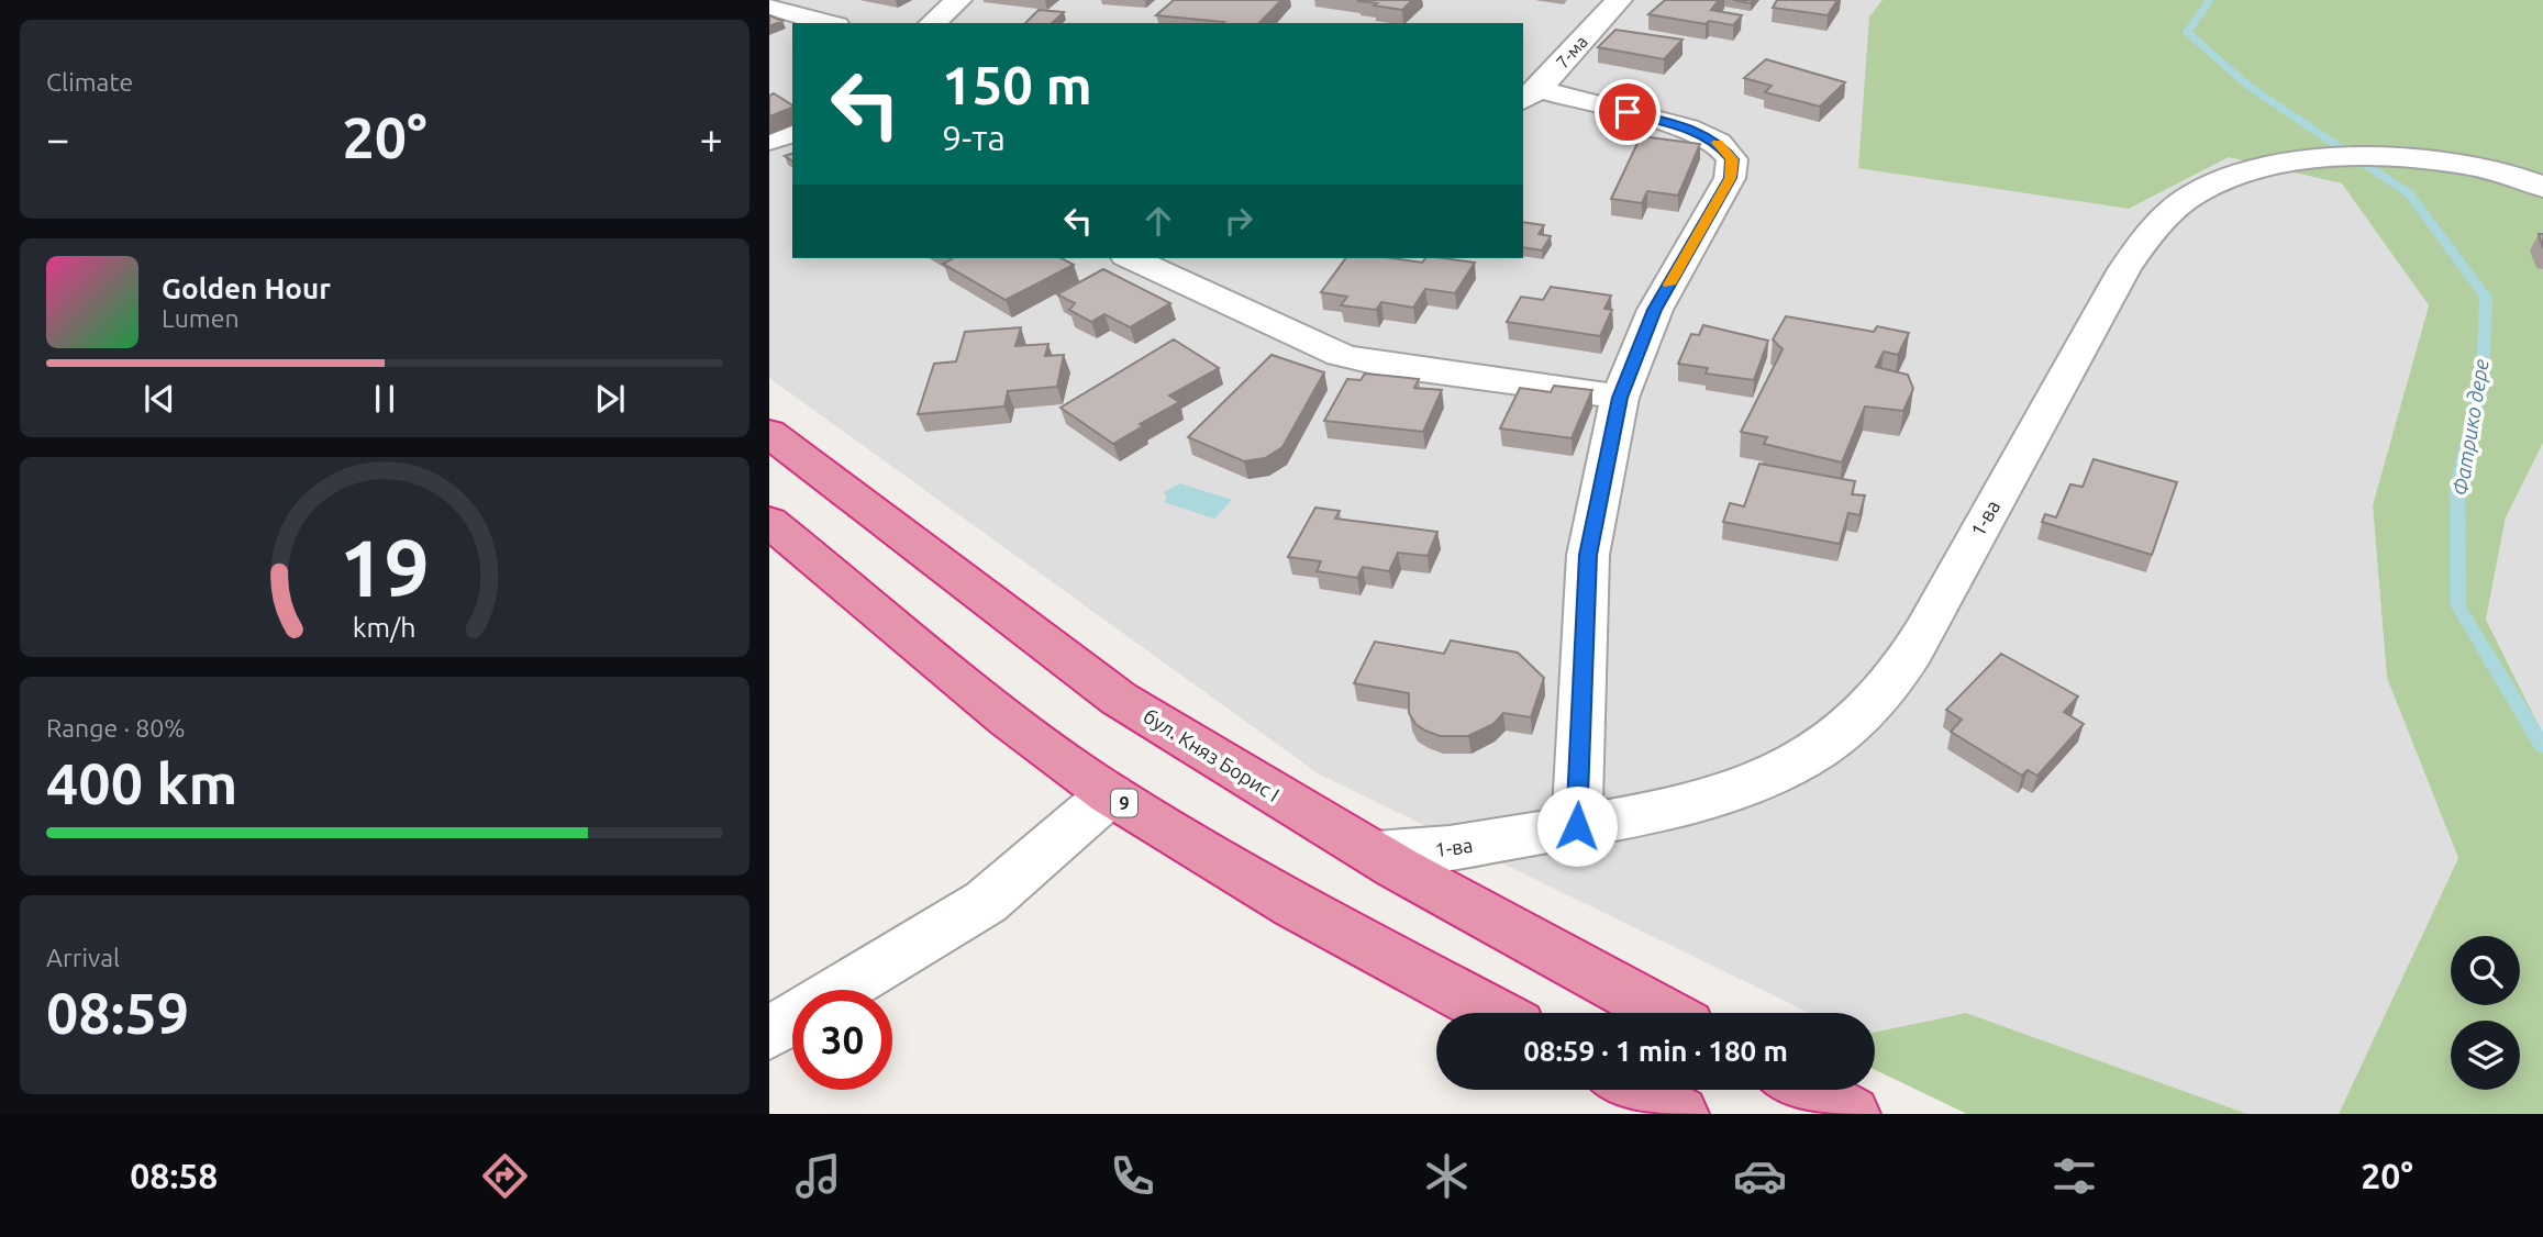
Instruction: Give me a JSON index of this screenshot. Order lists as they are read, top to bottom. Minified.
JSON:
{"streets":{"highway":["бул. Княз Борис I","9"],"street":["7-ма","1-ва"]},"crossings":[["1-ва","бул. Княз Борис I"]],"water":["Фатрико дере"],"page":{"tile":["Climate",["Range · 80%","400 km"],["Arrival","08:59"]],"turn":["150 m","9-та"],"heat":["−","20°","+"],"song":["Golden Hour","Lumen"],"limit":"30","trip":"08:59 · 1 min · 180 m","tabs":["08:58","20°"],"gauge":["19","km/h"]}}
